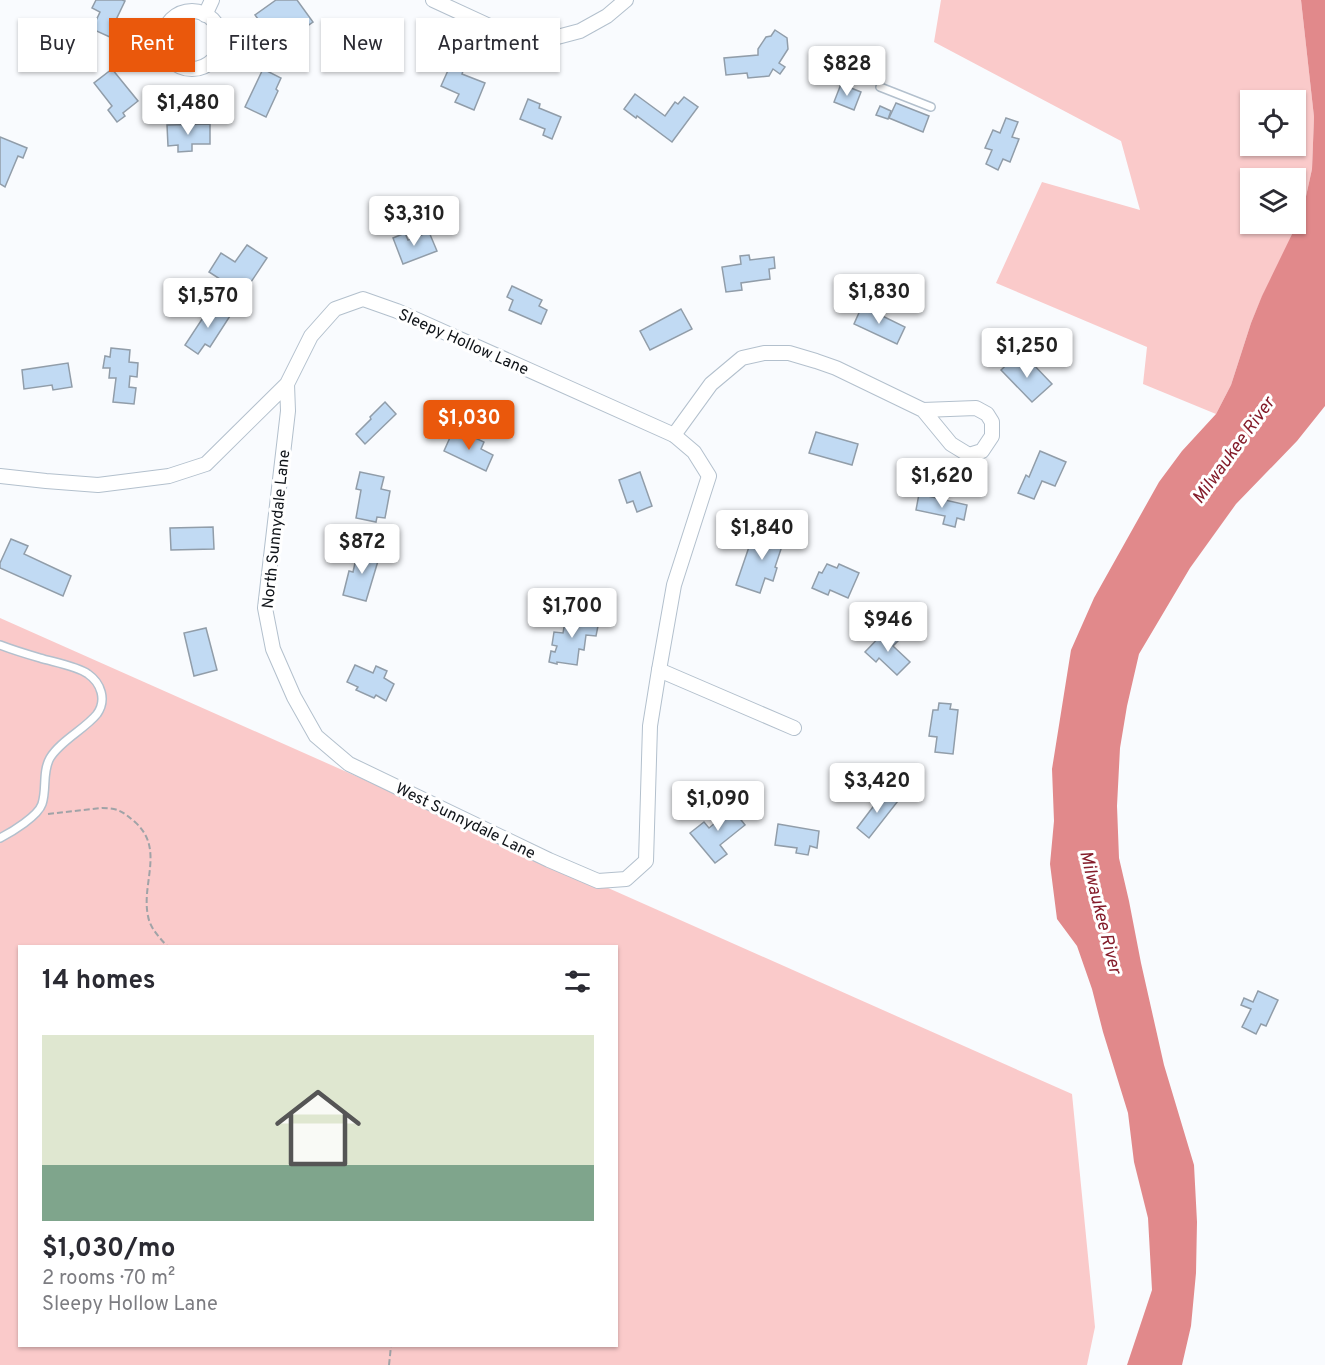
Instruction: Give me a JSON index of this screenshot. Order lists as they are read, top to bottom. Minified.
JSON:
{"streets":{"street":["Sleepy Hollow Lane","North Sunnydale Lane","West Sunnydale Lane"]},"crossings":[["Sleepy Hollow Lane","North Sunnydale Lane"],["Sleepy Hollow Lane","West Sunnydale Lane"],["North Sunnydale Lane","West Sunnydale Lane"]],"water":["Milwaukee River"],"page":{"chip":["Buy","Rent","Filters","New","Apartment"],"price":["$828","$1,480","$3,310","$1,830","$1,570","$1,250","$1,030","$1,620","$1,840","$872","$1,700","$946","$3,420","$1,090"],"heading":"14 homes","list":[{"name":"$1,030/mo","note":"2 rooms · 70 m² · Sleepy Hollow Lane"}]}}
